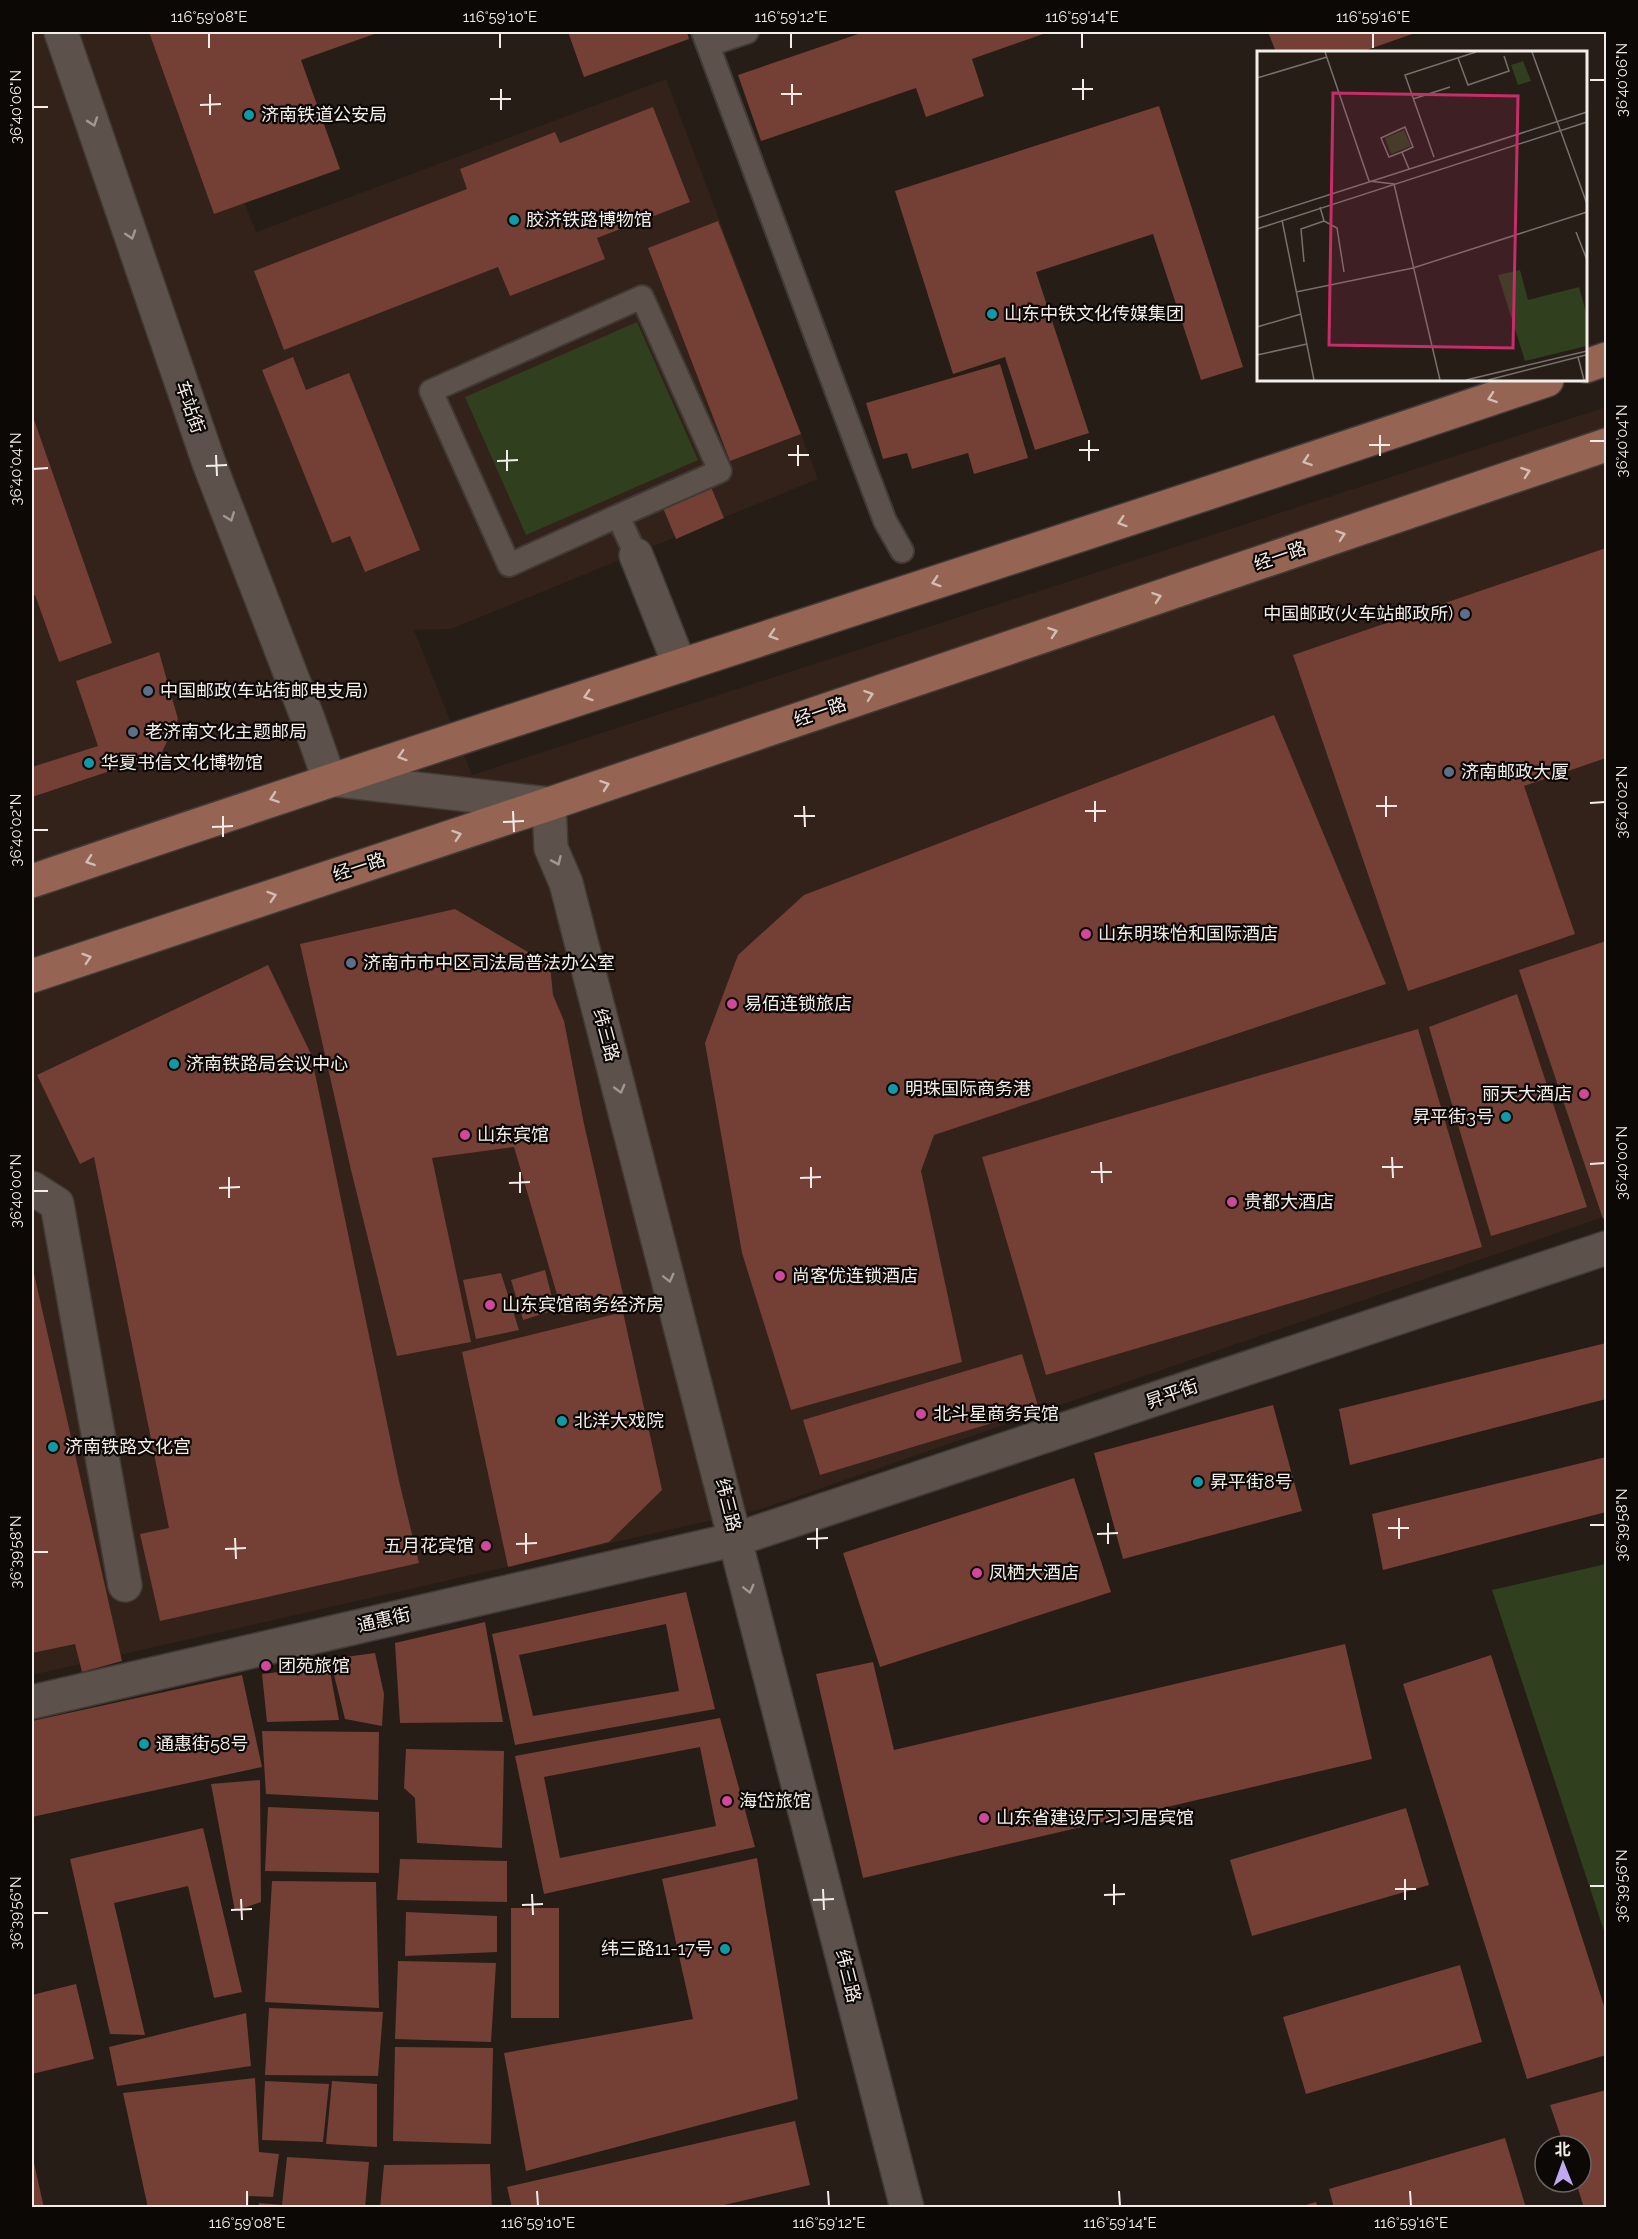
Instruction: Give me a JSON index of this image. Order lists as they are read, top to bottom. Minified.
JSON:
{"streets":{"main road":["经一路"],"street":["车站街","纬三路","昇平街","通惠街"]},"crossings":[["经一路","纬三路"],["纬三路","昇平街"],["纬三路","通惠街"],["昇平街","通惠街"]],"one_way":["车站街","纬三路"],"places":["济南铁道公安局","胶济铁路博物馆","山东中铁文化传媒集团","中国邮政(火车站邮政所)","中国邮政(车站街邮电支局)","老济南文化主题邮局","华夏书信文化博物馆","济南邮政大厦","山东明珠怡和国际酒店","济南市市中区司法局普法办公室","易佰连锁旅店","济南铁路局会议中心","明珠国际商务港","丽天大酒店","昇平街3号","山东宾馆","贵都大酒店","尚客优连锁酒店","山东宾馆商务经济房","北斗星商务宾馆","北洋大戏院","济南铁路文化宫","昇平街8号","五月花宾馆","凤栖大酒店","团苑旅馆","通惠街58号","海岱旅馆","山东省建设厅习习居宾馆","纬三路11-17号"],"north":"top","coordinates":["116°59'08\"E","116°59'10\"E","116°59'12\"E","116°59'14\"E","116°59'16\"E","36°40'06\"N","36°40'04\"N","36°40'02\"N","36°40'00\"N","36°39'58\"N","36°39'56\"N"]}
